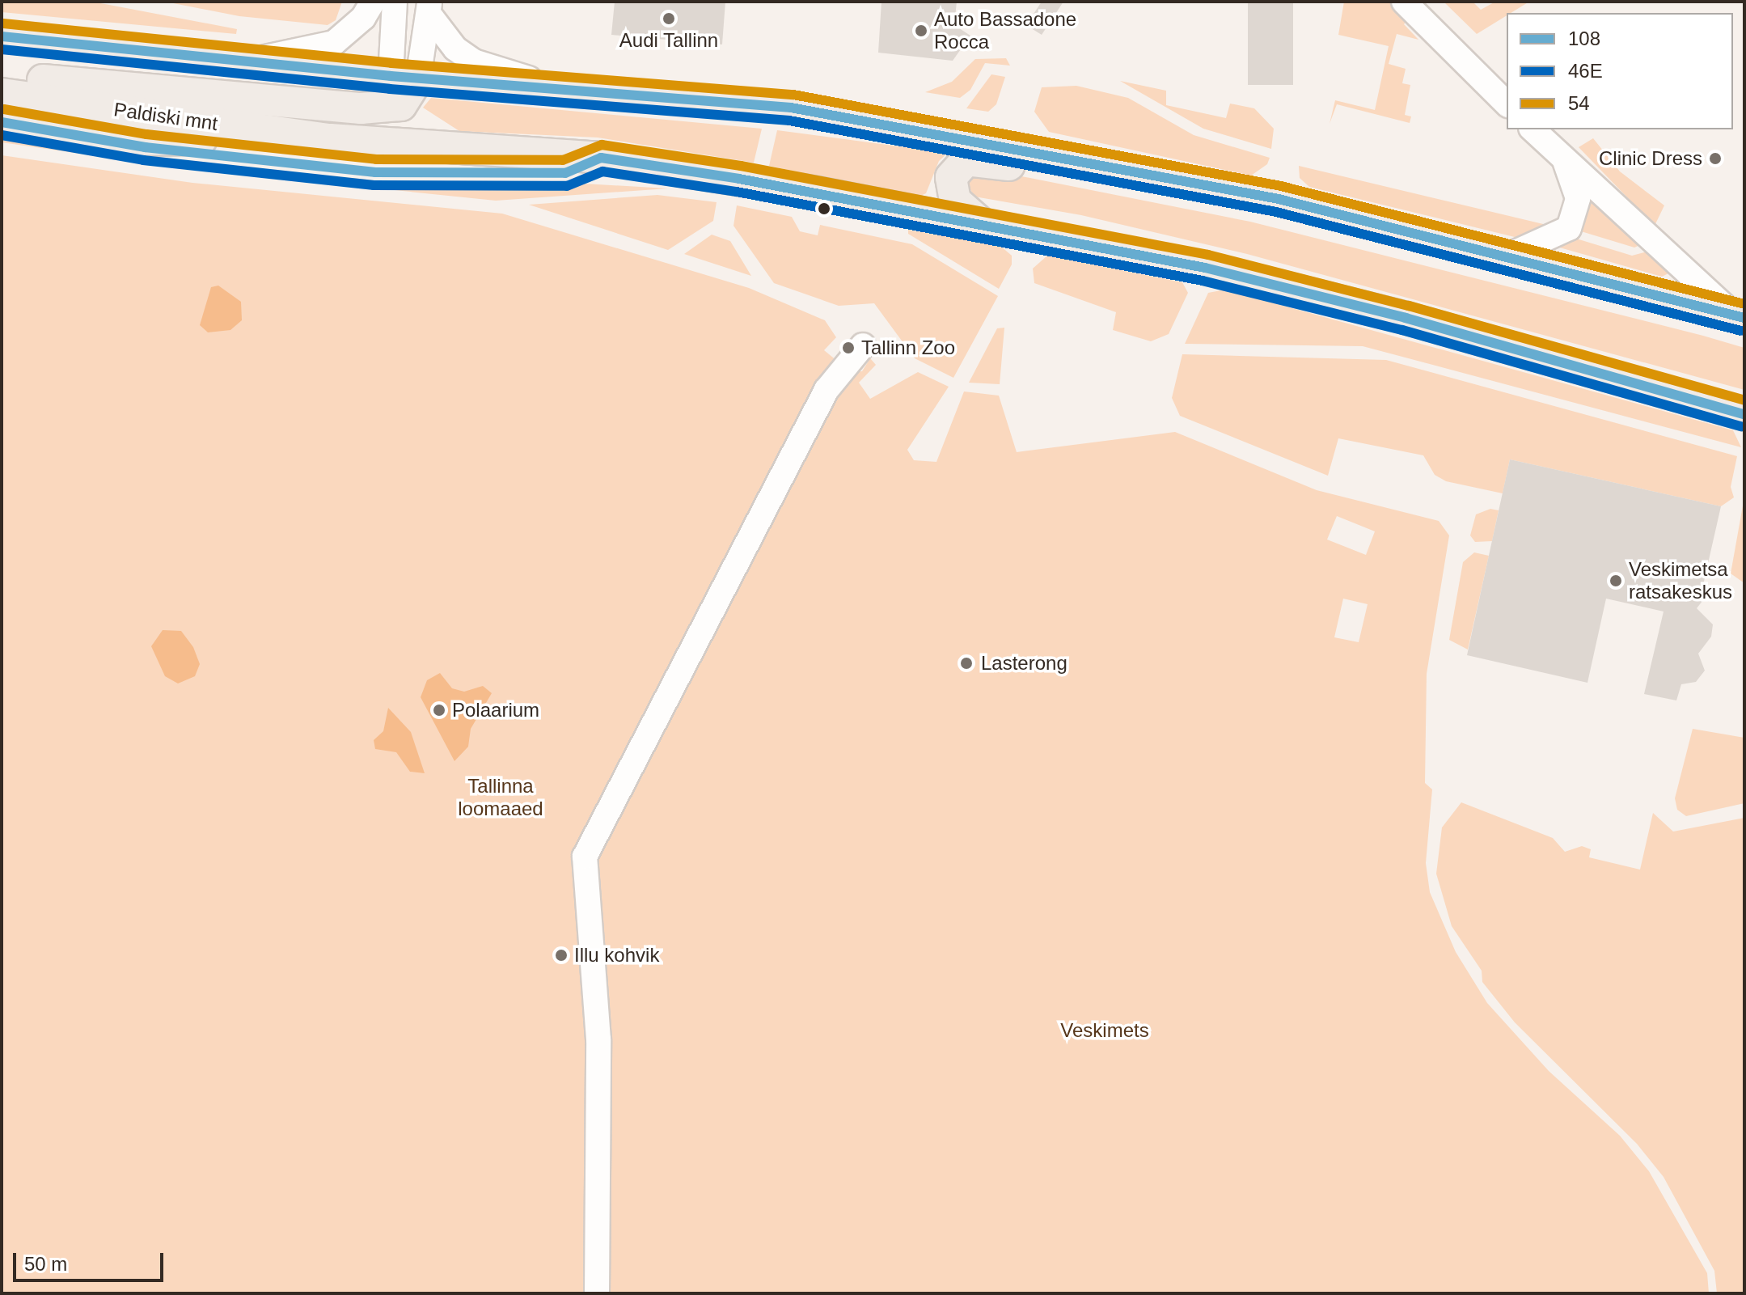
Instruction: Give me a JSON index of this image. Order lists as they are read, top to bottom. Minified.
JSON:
{"streets":{"main road":["Paldiski mnt"]},"parks":["Tallinna loomaaed","Veskimets"],"places":["Audi Tallinn","Auto Bassadone Rocca","Clinic Dress","Tallinn Zoo","Veskimetsa ratsakeskus","Lasterong","Polaarium","Illu kohvik"],"lines":["transit line 54","transit line 108","transit line 46E"],"legend":["108","46E","54"],"scale_bar":"50 m"}
